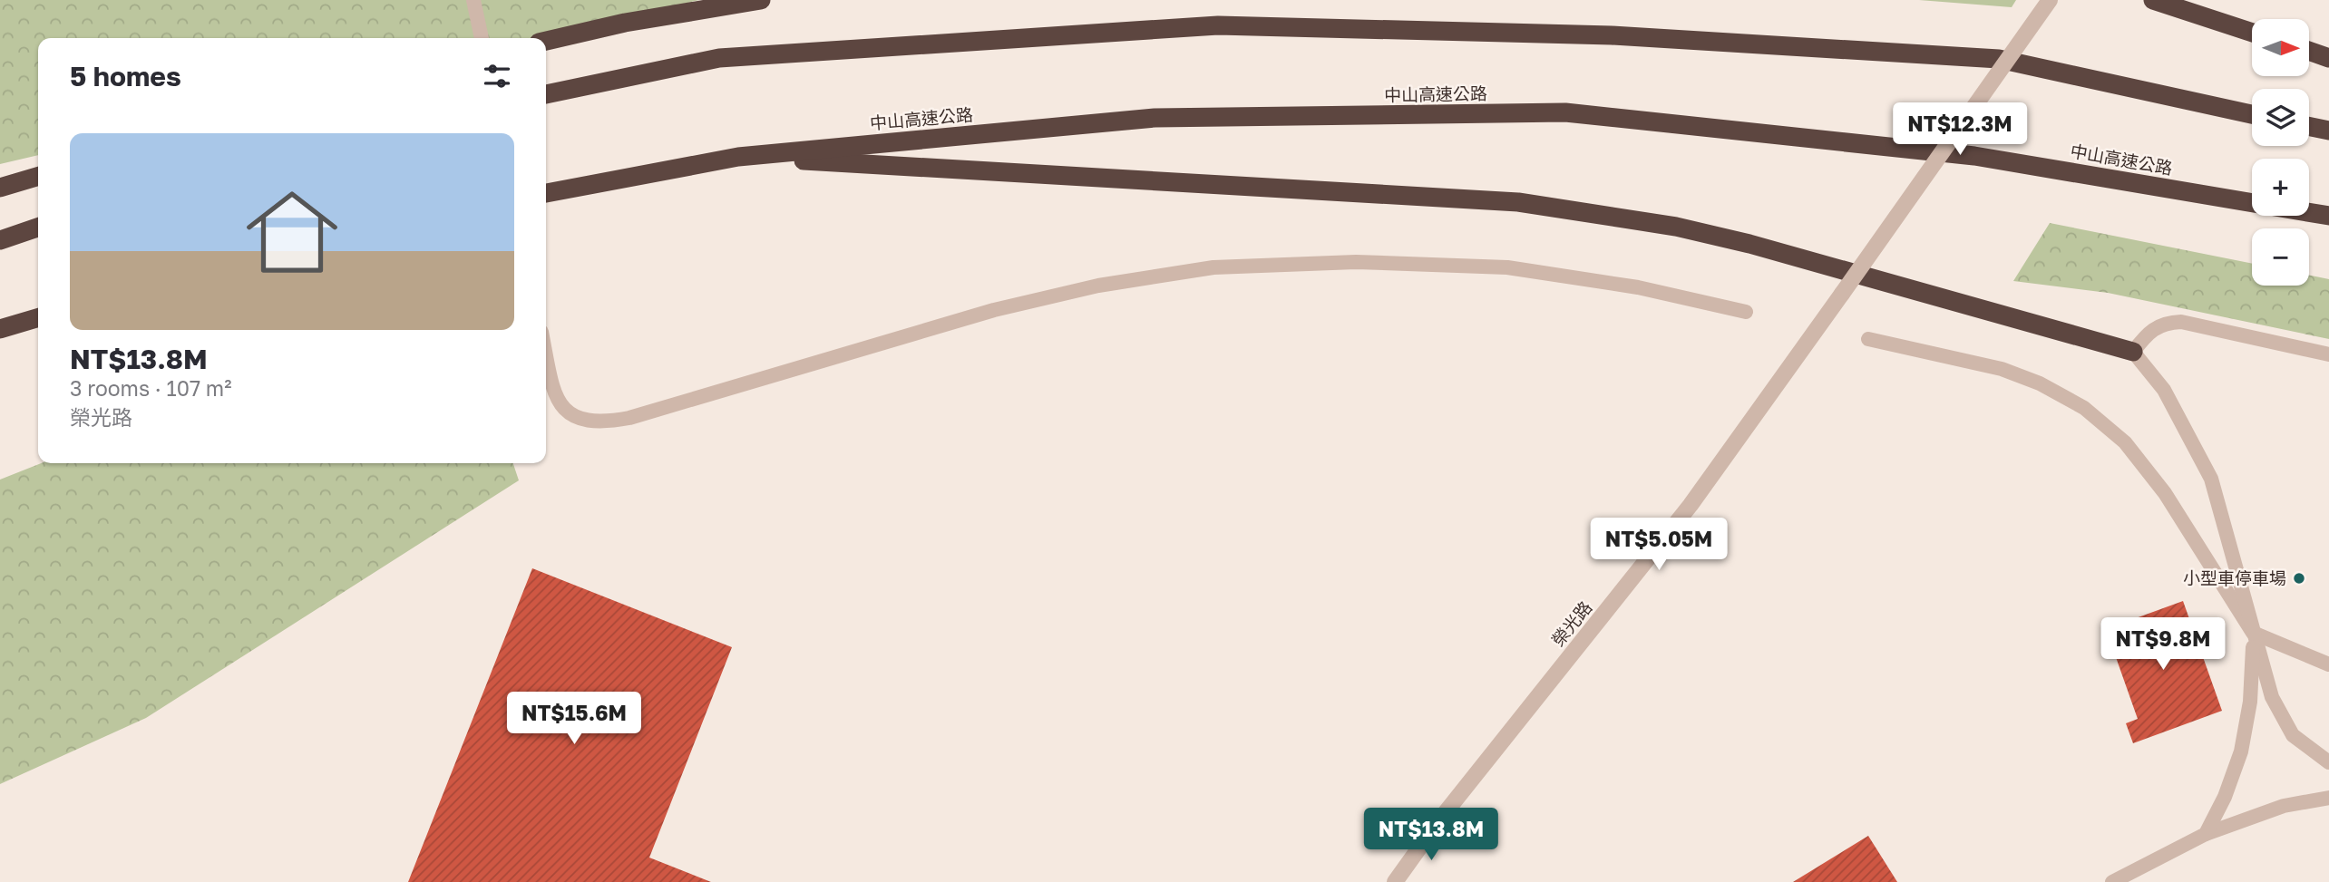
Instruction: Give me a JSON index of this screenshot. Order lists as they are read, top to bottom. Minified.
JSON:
{"streets":{"highway":["中山高速公路"],"street":["榮光路"]},"places":["小型車停車場"],"north":"right","page":{"map_buttons":["+","−"],"heading":"5 homes","price":["NT$12.3M","NT$5.05M","NT$9.8M","NT$15.6M","NT$13.8M"],"list":[{"name":"NT$13.8M","note":"3 rooms · 107 m² · 榮光路"}]}}
